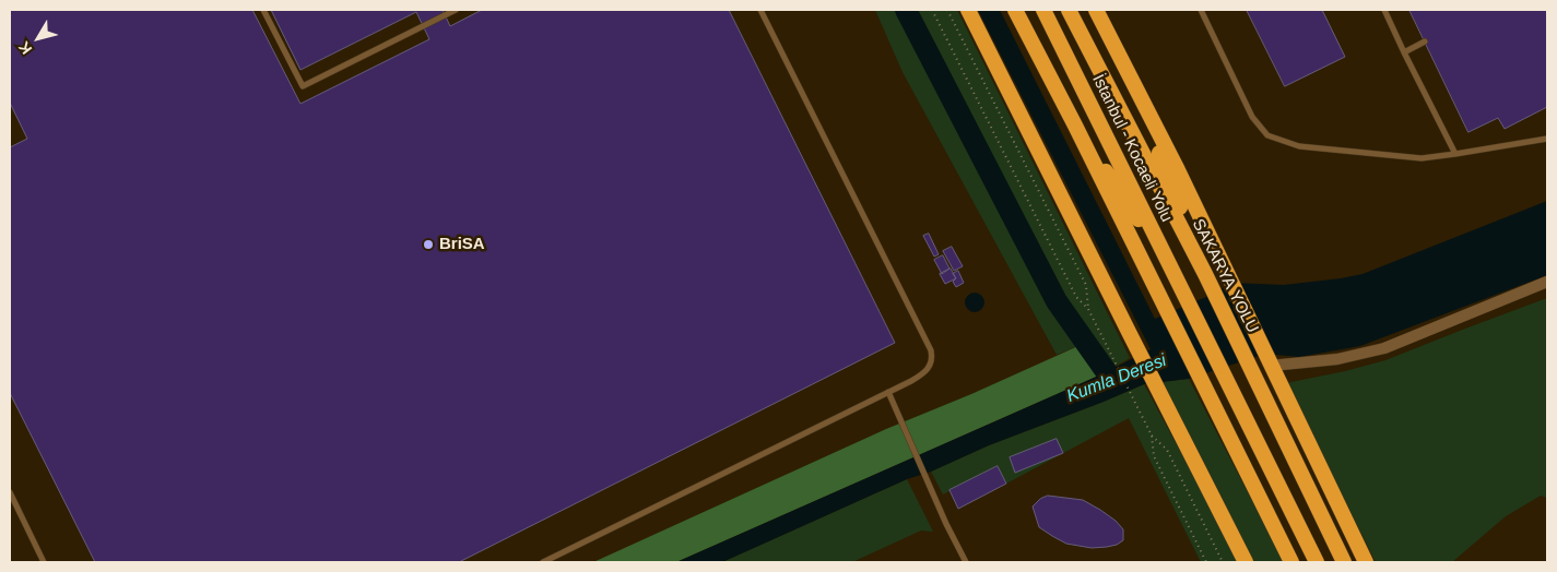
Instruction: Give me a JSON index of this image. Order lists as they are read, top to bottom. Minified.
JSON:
{"streets":{"highway":["İstanbul - Kocaeli Yolu","SAKARYA YOLU"]},"water":["Kumla Deresi"],"places":["BriSA"],"north":"bottom left"}
